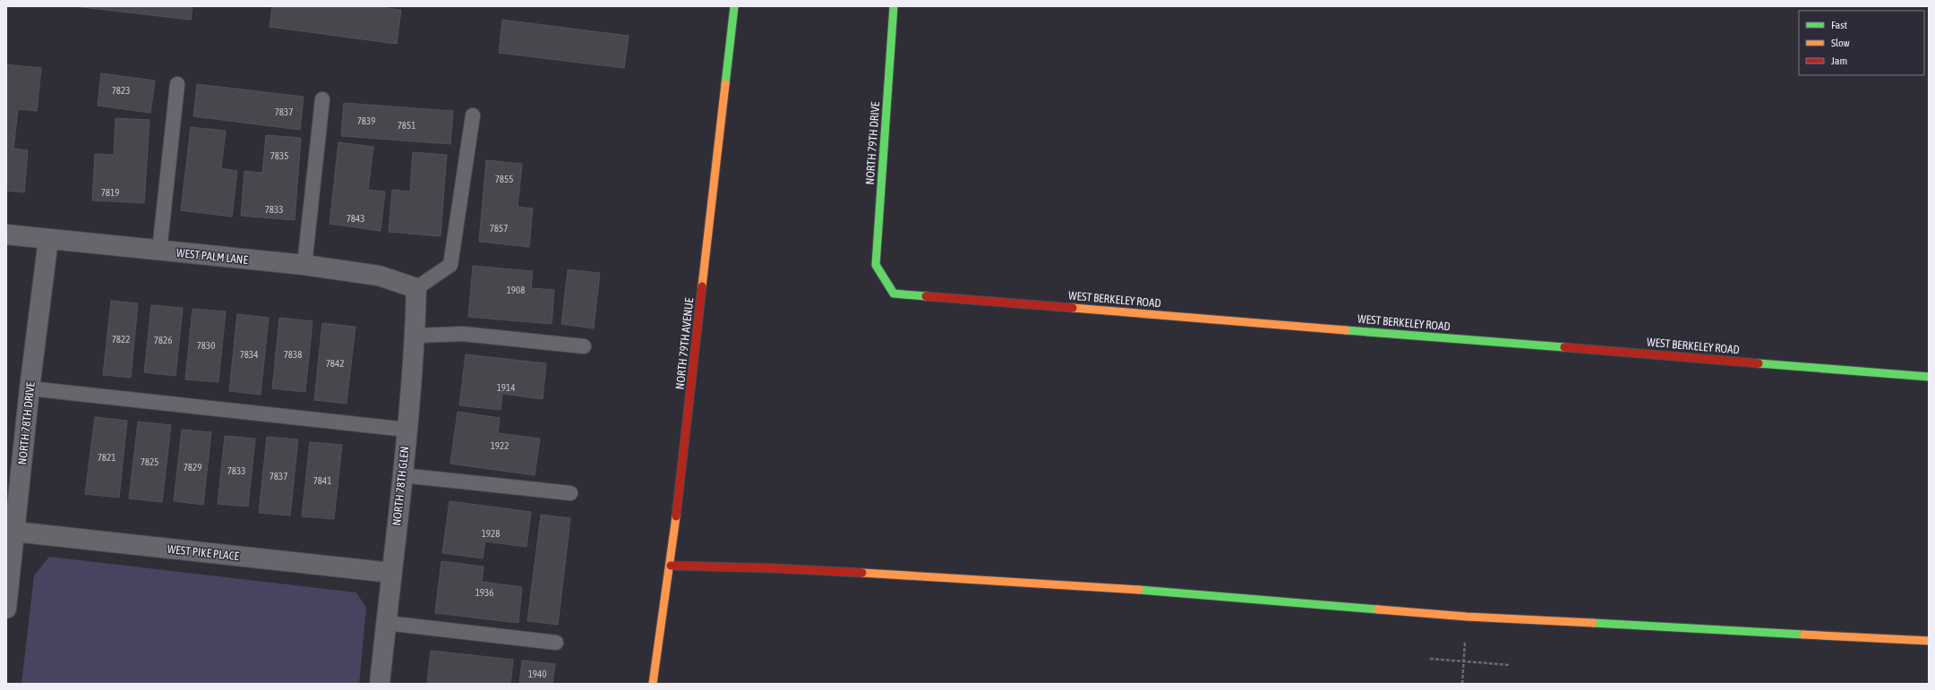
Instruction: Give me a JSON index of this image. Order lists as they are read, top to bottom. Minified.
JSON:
{"streets":{"street":["NORTH 79TH DRIVE","WEST PALM LANE","WEST BERKELEY ROAD","NORTH 79TH AVENUE","NORTH 78TH DRIVE","NORTH 78TH GLEN","WEST PIKE PLACE"]},"crossings":[["NORTH 79TH DRIVE","WEST BERKELEY ROAD"],["WEST PALM LANE","NORTH 78TH DRIVE"],["WEST PALM LANE","NORTH 78TH GLEN"],["NORTH 78TH DRIVE","WEST PIKE PLACE"],["NORTH 78TH GLEN","WEST PIKE PLACE"]],"house_numbers":["7823","7837","7839","7851","7835","7855","7819","7833","7843","7857","1908","7822","7826","7830","7834","7838","7842","1914","1922","7821","7825","7829","7833","7837","7841","1928","1936","1940"],"legend":["Fast","Slow","Jam"]}
